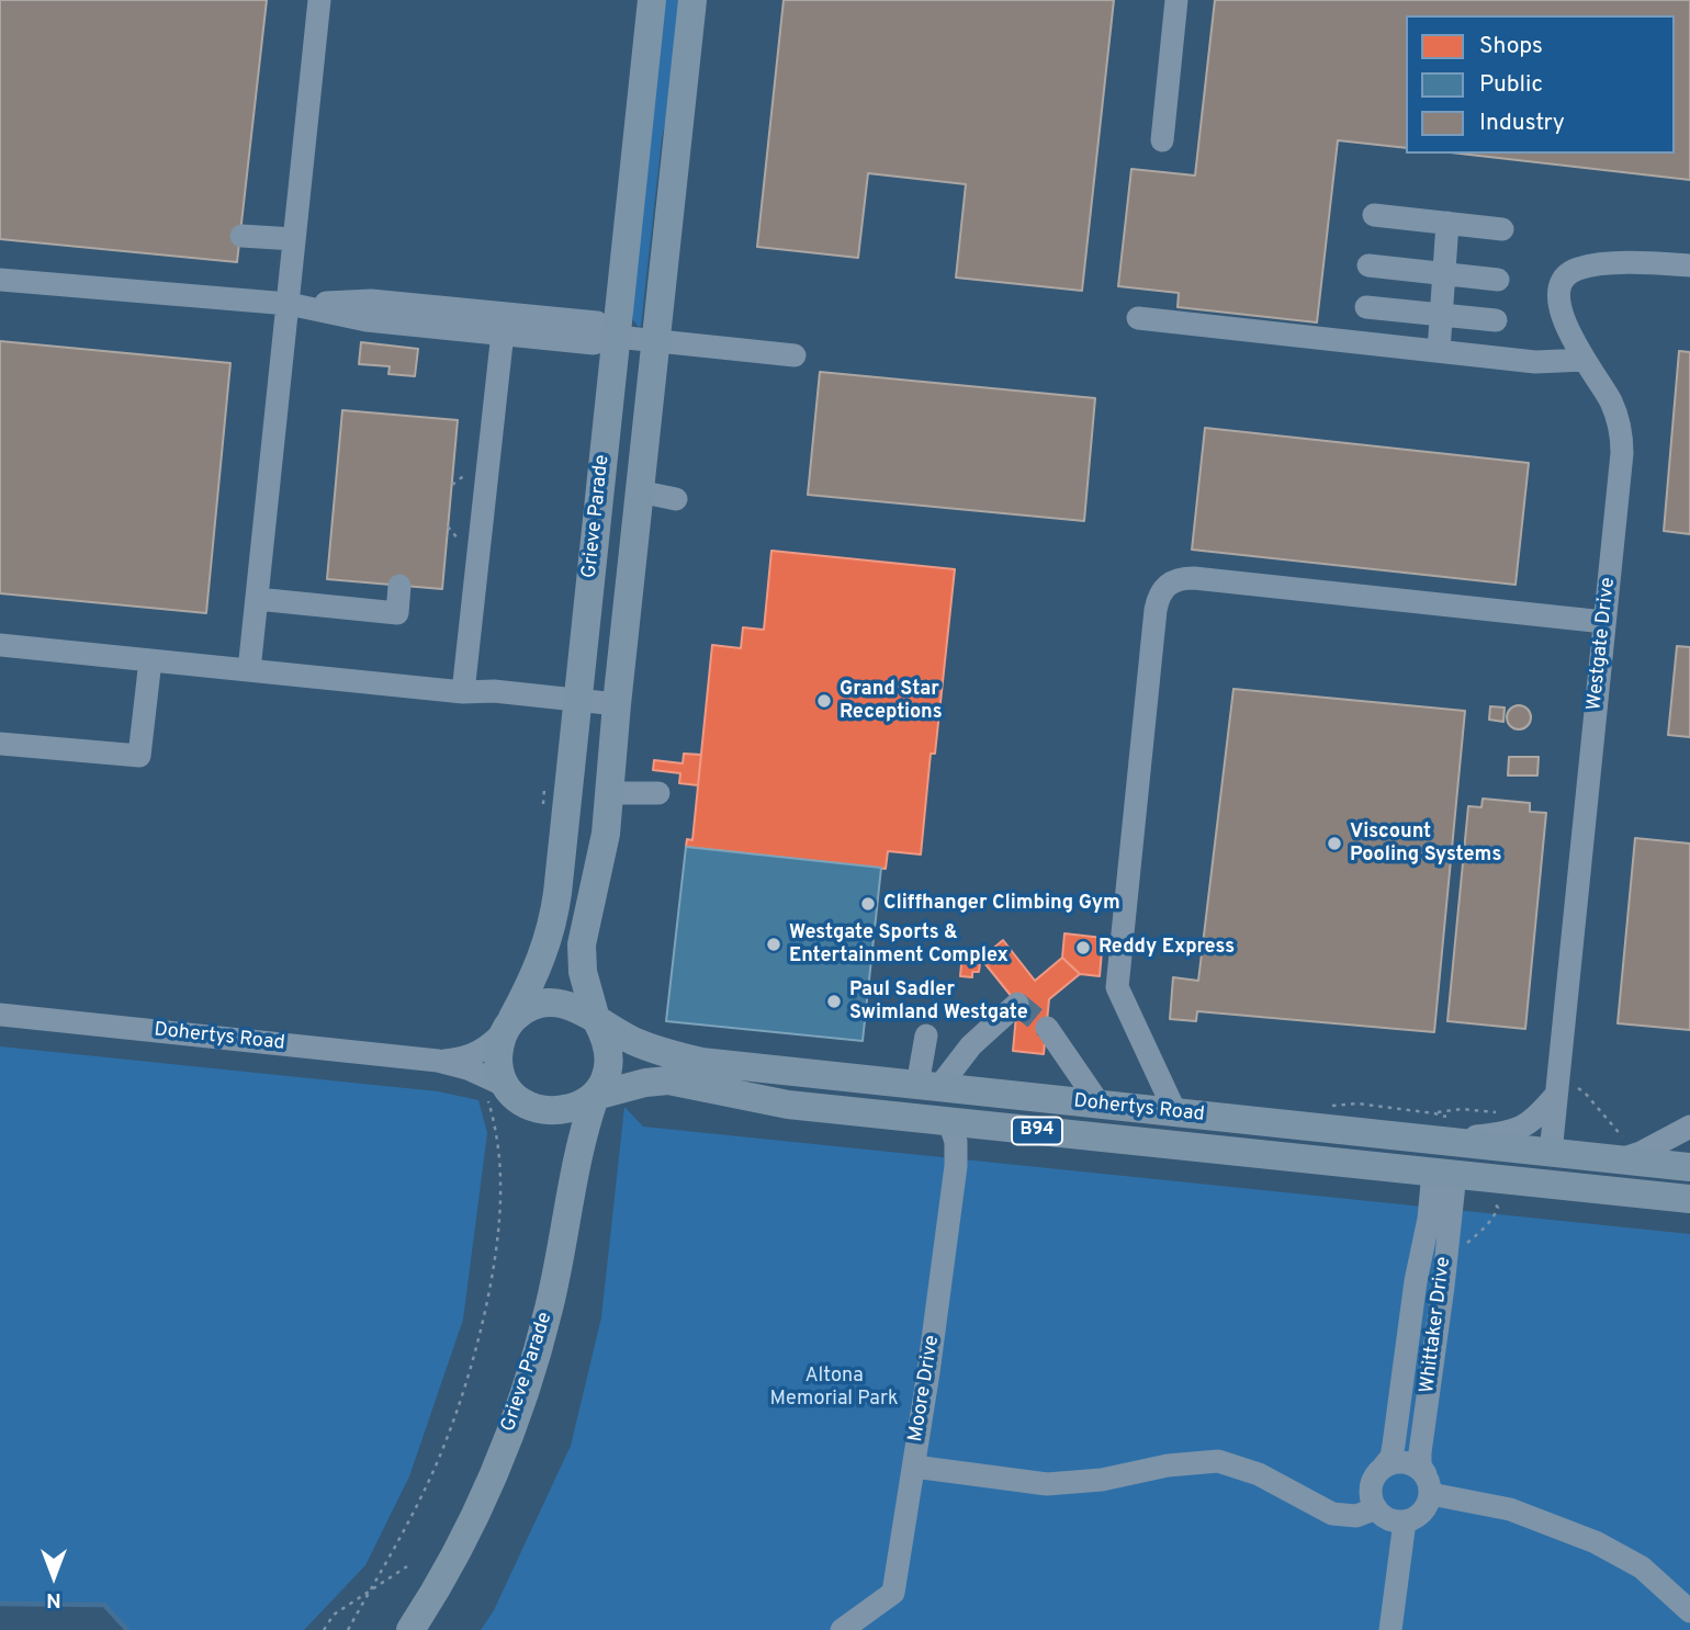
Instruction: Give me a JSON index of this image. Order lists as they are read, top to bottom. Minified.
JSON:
{"streets":{"main road":["Grieve Parade","Dohertys Road","B94"],"street":["Westgate Drive","Whittaker Drive","Moore Drive"]},"crossings":[["Grieve Parade","Dohertys Road"],["Grieve Parade","B94"],["Westgate Drive","Dohertys Road"],["Dohertys Road","B94"],["Dohertys Road","Whittaker Drive"],["Dohertys Road","Moore Drive"]],"parks":["Altona Memorial Park"],"places":["Grand Star Receptions","Viscount Pooling Systems","Cliffhanger Climbing Gym","Westgate Sports & Entertainment Complex","Reddy Express","Paul Sadler Swimland Westgate"],"legend":["Shops","Public","Industry"],"north":"bottom"}
